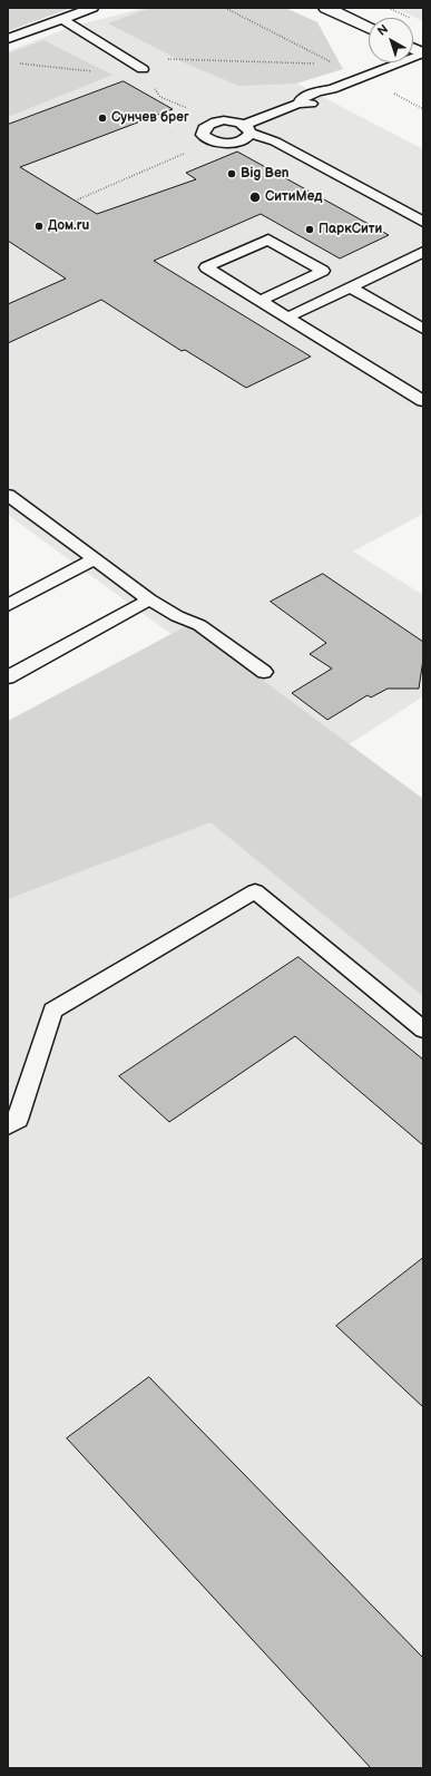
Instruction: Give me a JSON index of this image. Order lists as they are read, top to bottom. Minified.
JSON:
{"places":["Сунчев брег","Big Ben","СитиМед","Дом.ru","ПаркСити"],"north":"top left"}
